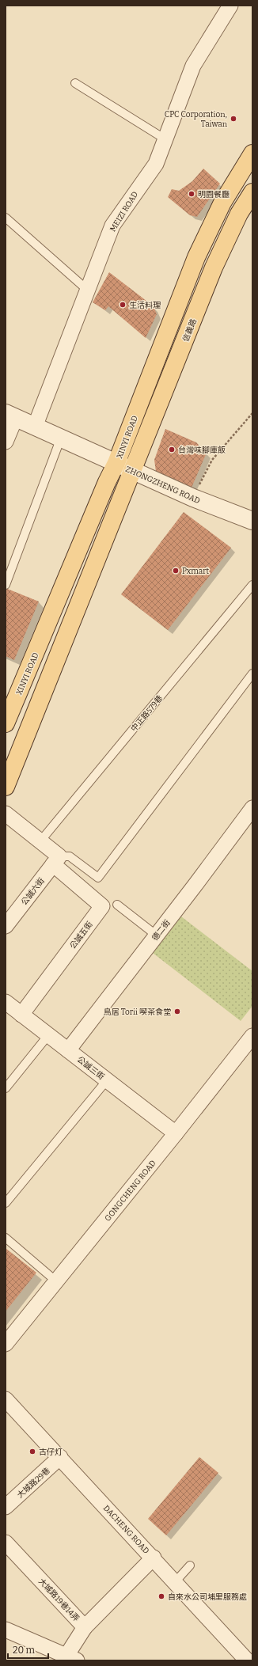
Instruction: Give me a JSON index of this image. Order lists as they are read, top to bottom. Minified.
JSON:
{"streets":{"main road":["信義路","XINYI ROAD"],"street":["MEIZI ROAD","ZHONGZHENG ROAD","公誠六街","德二街","公誠五街","公誠三街","GONGCHENG ROAD","大城路29巷","DACHENG ROAD","大城路19巷14弄"],"lane":["中正路579巷"]},"crossings":[["MEIZI ROAD","ZHONGZHENG ROAD"],["信義路","ZHONGZHENG ROAD"],["XINYI ROAD","ZHONGZHENG ROAD"],["公誠六街","公誠五街"],["德二街","公誠三街"],["公誠五街","公誠三街"],["公誠三街","GONGCHENG ROAD"],["大城路29巷","DACHENG ROAD"],["DACHENG ROAD","大城路19巷14弄"]],"places":["CPC Corporation, Taiwan","明園餐廳","生活料理","台灣味腳庫飯","Pxmart","鳥居 Torii 喫茶食堂","古仔灯","自來水公司埔里服務處"],"scale_bar":"20 m"}
